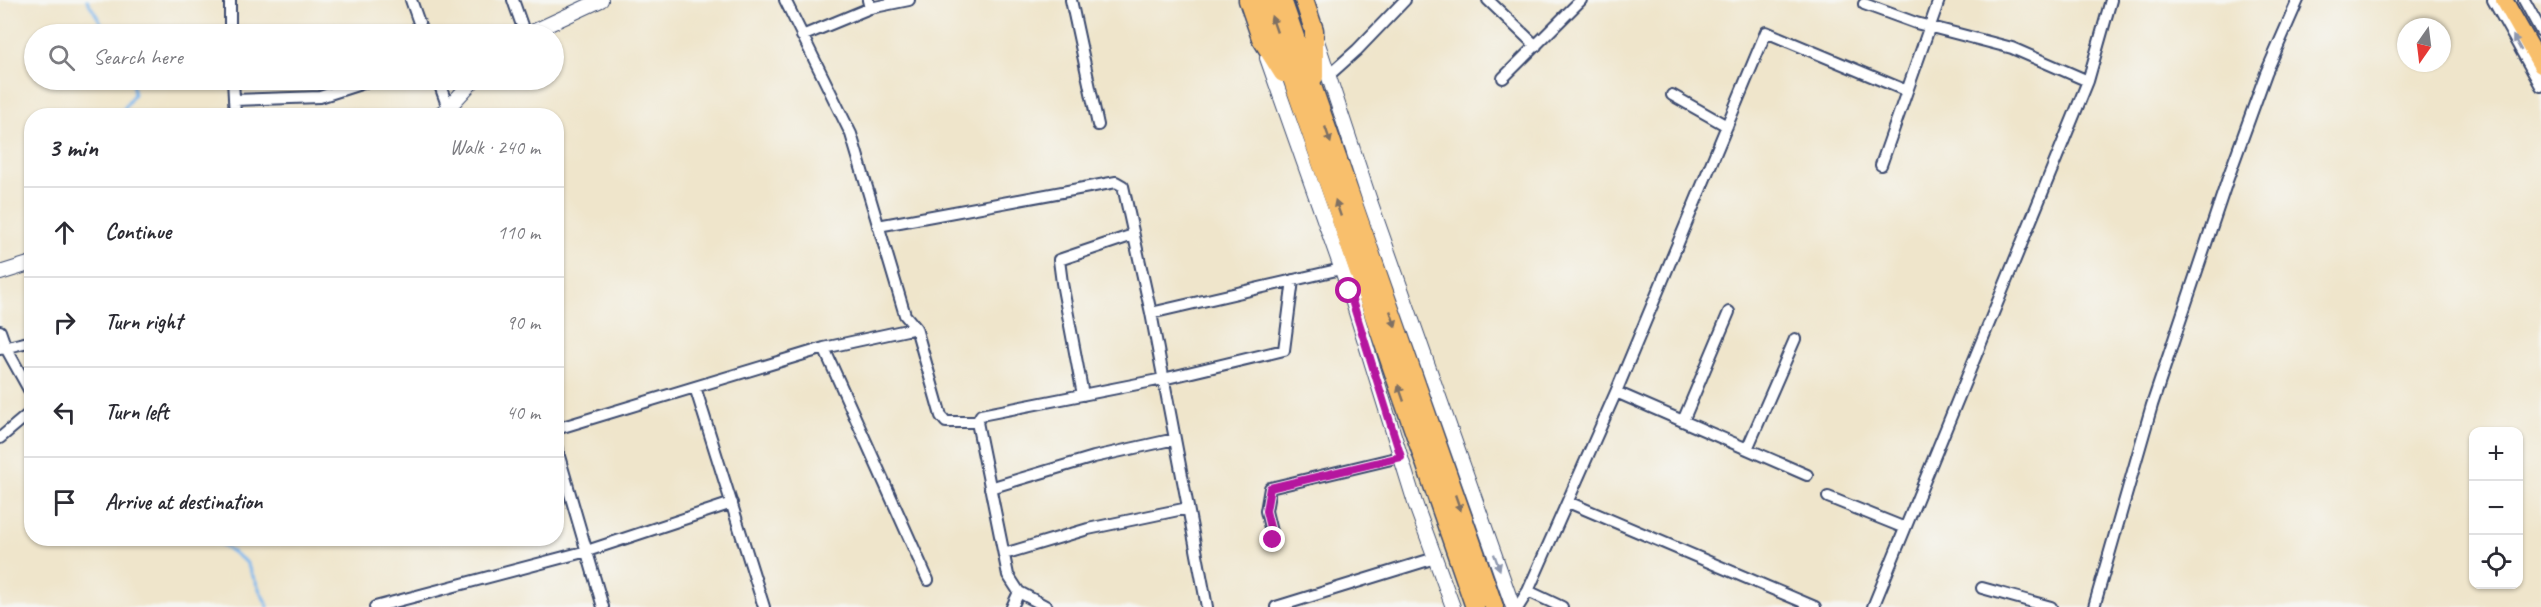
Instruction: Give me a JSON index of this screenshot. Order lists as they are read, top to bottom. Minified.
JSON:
{"north":"bottom","page":{"search":"Search here","heading":["3 min","Walk · 240 m"],"list":[["Continue","110 m"],["Turn right","90 m"],["Turn left","40 m"],"Arrive at destination"],"map_buttons":["+","−"]}}
